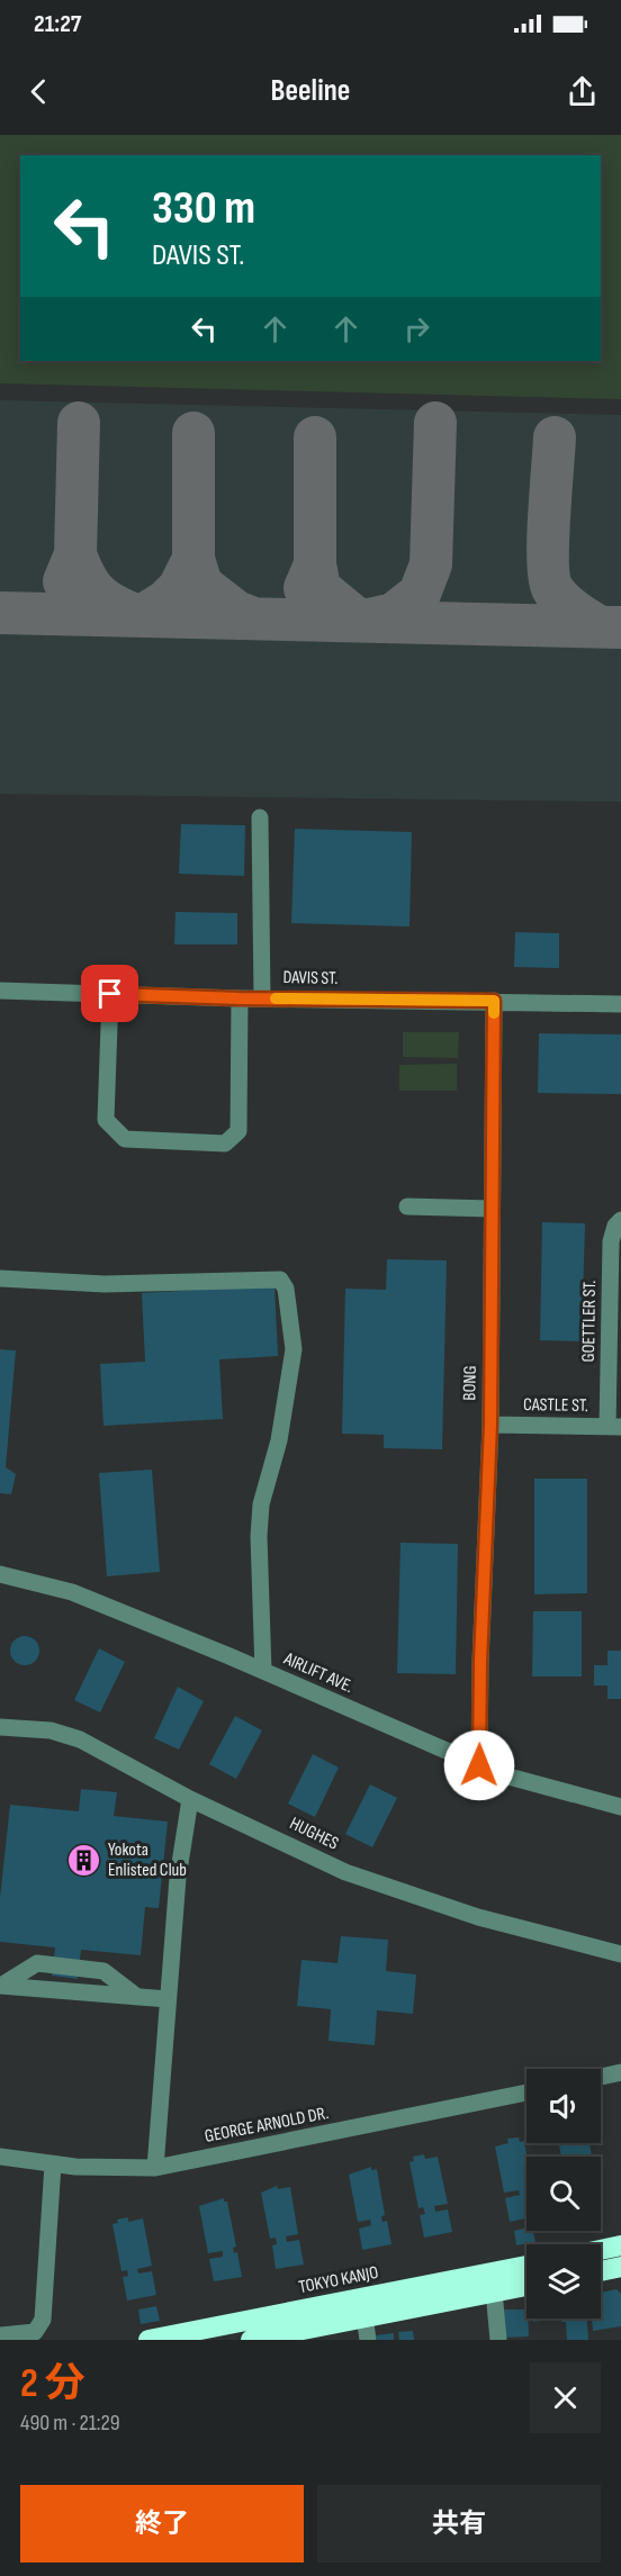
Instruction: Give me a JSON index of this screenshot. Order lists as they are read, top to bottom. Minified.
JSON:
{"streets":{"highway":["TOKYO KANJO"],"street":["DAVIS ST.","GOETTLER ST.","BONG","CASTLE ST.","AIRLIFT AVE.","HUGHES","GEORGE ARNOLD DR."]},"crossings":[["DAVIS ST.","BONG"],["GOETTLER ST.","CASTLE ST."],["BONG","CASTLE ST."],["BONG","AIRLIFT AVE."]],"places":{"building":["Yokota Enlisted Club"]},"page":{"status":"21:27","header":"Beeline","turn":["330 m","DAVIS ST."],"heading":["2 分","490 m · 21:29"],"buttons":["終了","共有"]}}
